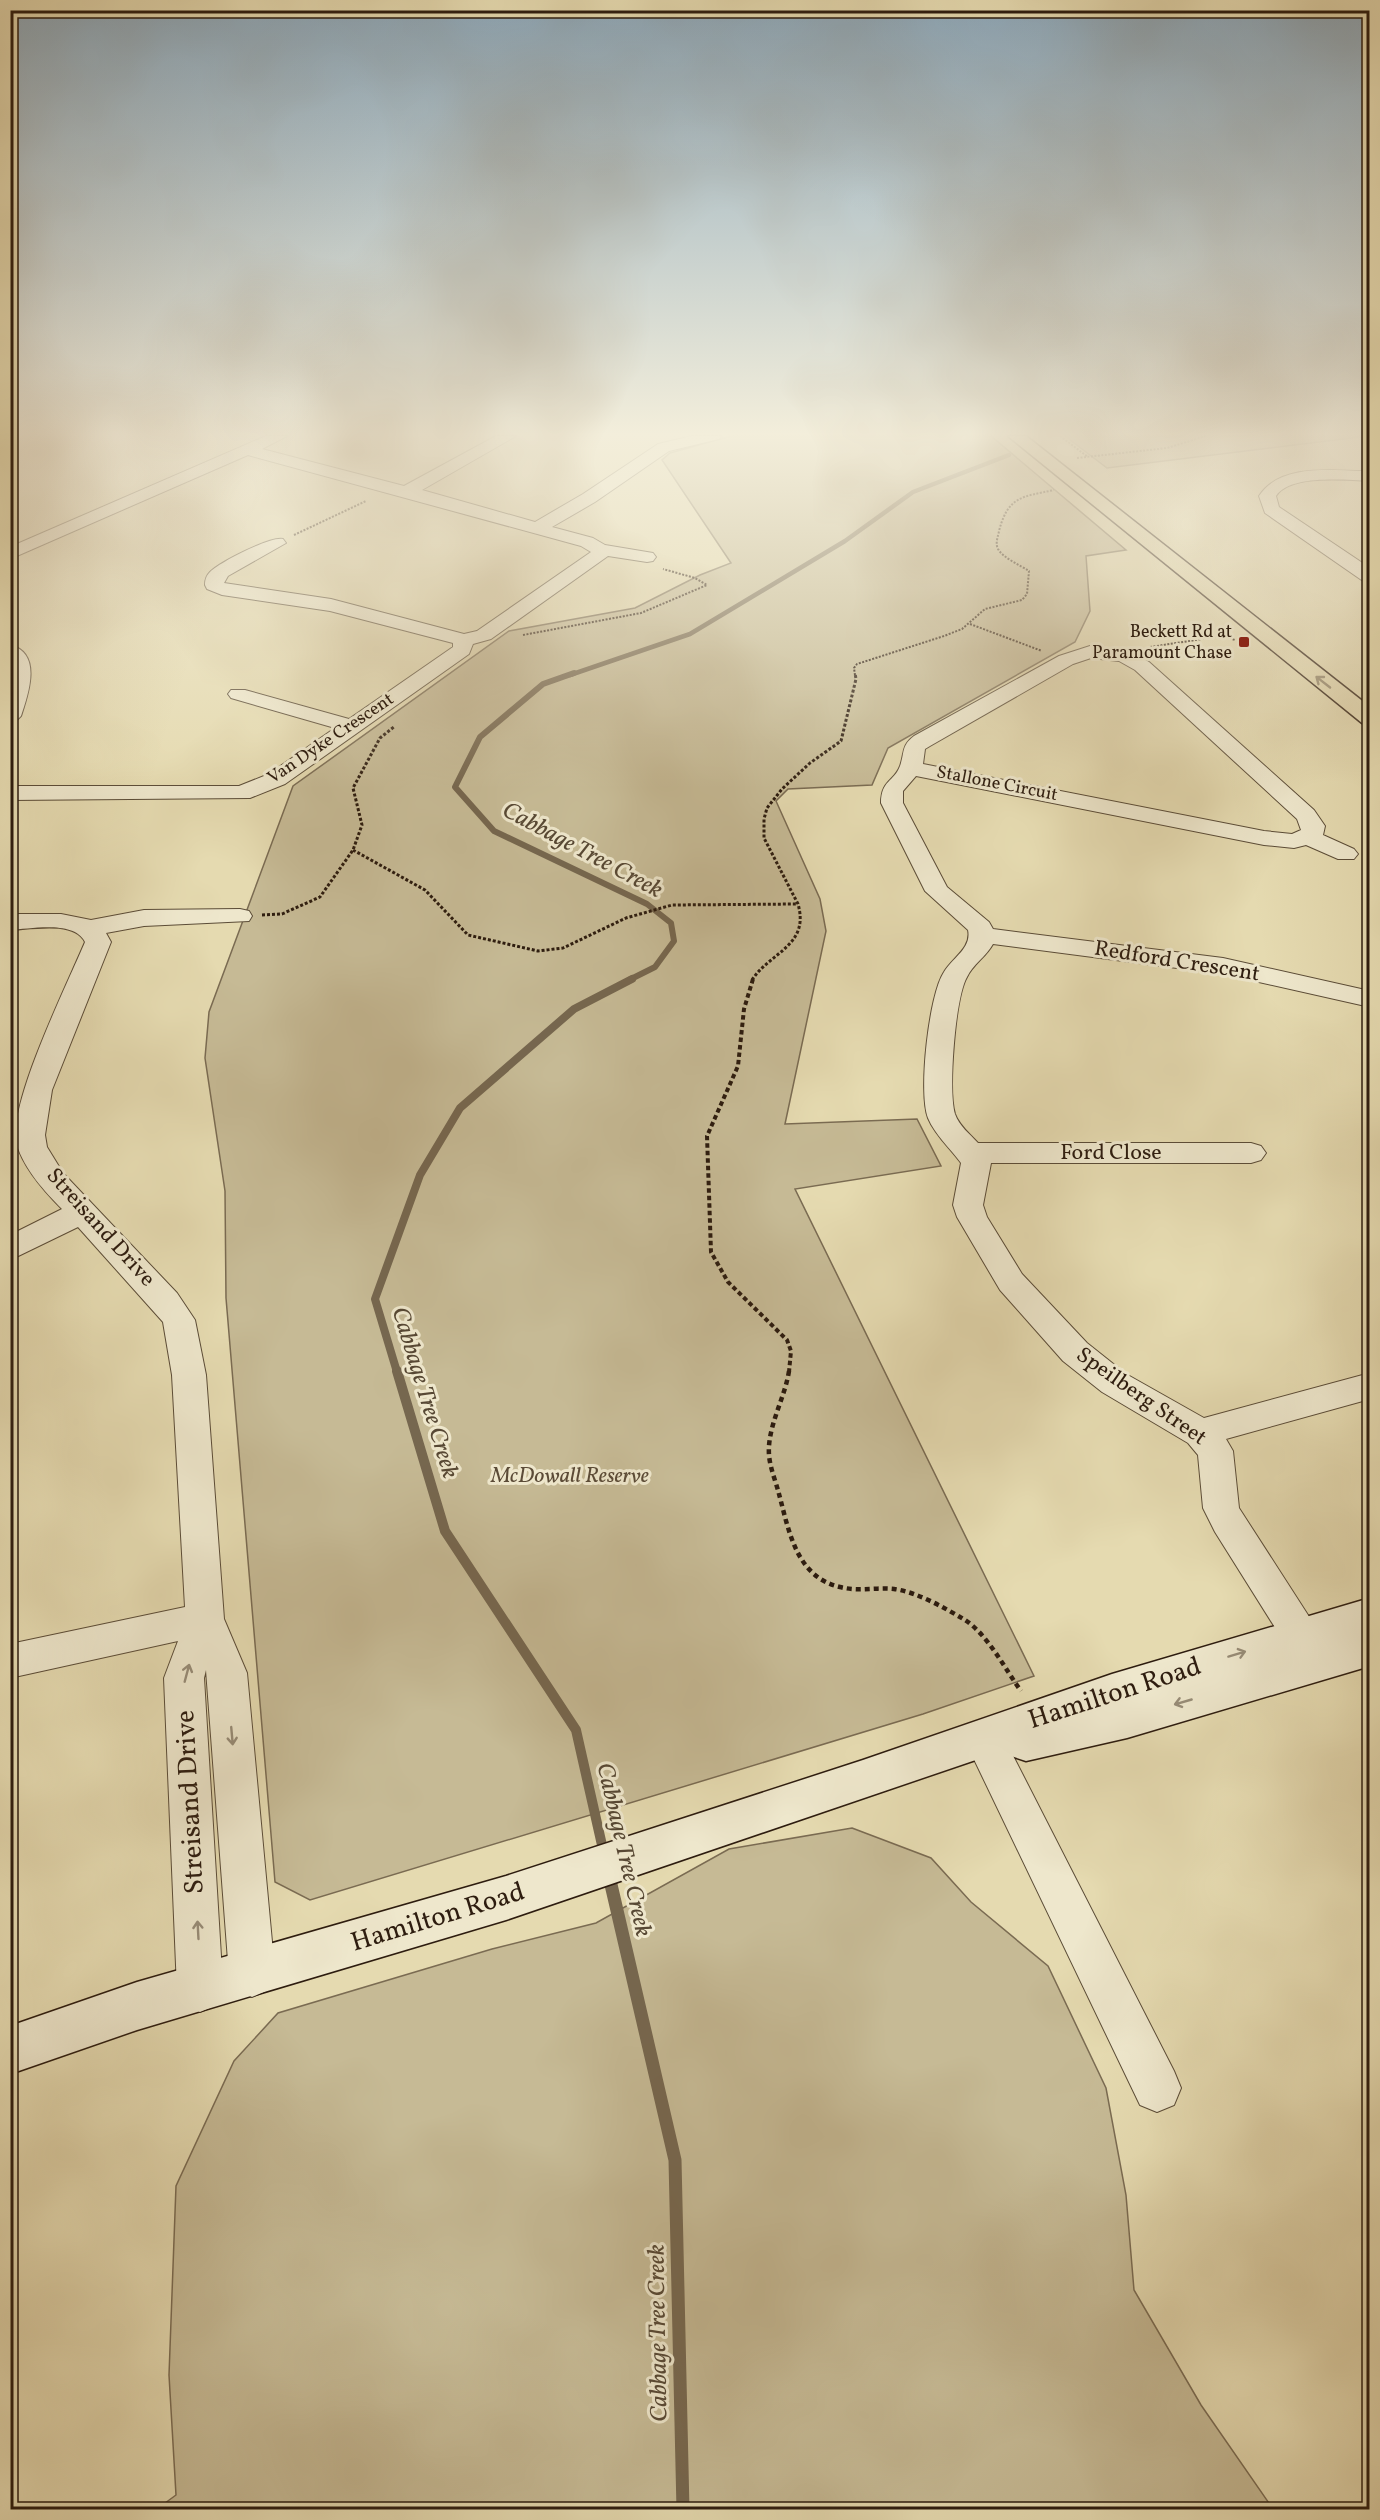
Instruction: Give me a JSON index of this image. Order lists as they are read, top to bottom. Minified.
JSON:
{"streets":{"main road":["Hamilton Road"],"street":["Van Dyke Crescent","Stallone Circuit","Redford Crescent","Ford Close","Streisand Drive","Speilberg Street"]},"crossings":[["Ford Close","Speilberg Street"],["Streisand Drive","Hamilton Road"],["Speilberg Street","Hamilton Road"]],"water":["Cabbage Tree Creek"],"parks":["McDowall Reserve"],"places":{"transit":["Beckett Rd at Paramount Chase"]}}
